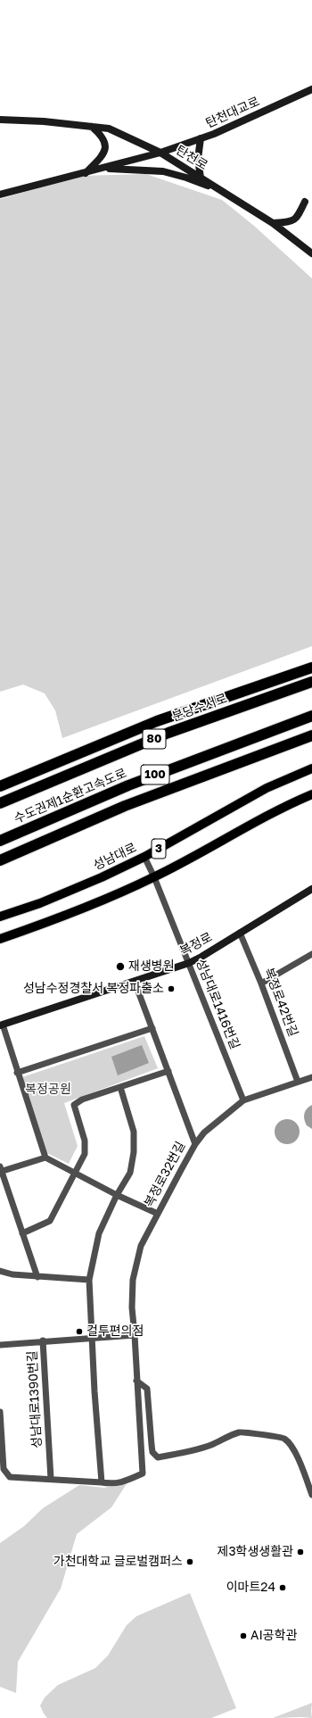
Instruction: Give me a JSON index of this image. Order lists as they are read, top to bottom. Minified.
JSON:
{"streets":{"highway":["분당수서로","80","100","수도권제1순환고속도로"],"main road":["3","성남대로"],"street":["탄천대교로","탄천로","복정로","복정로42번길","성남대로1416번길","복정로32번길","성남대로1390번길"]},"crossings":[["탄천대교로","탄천로"],["3","성남대로1416번길"],["성남대로","성남대로1416번길"],["복정로","복정로42번길"],["복정로","성남대로1416번길"],["복정로","복정로32번길"]],"parks":["복정공원"],"places":["재생병원","성남수정경찰서 복정파출소","컬투편의점","제3학생생활관","가천대학교 글로벌캠퍼스","이마트24","AI공학관"]}
